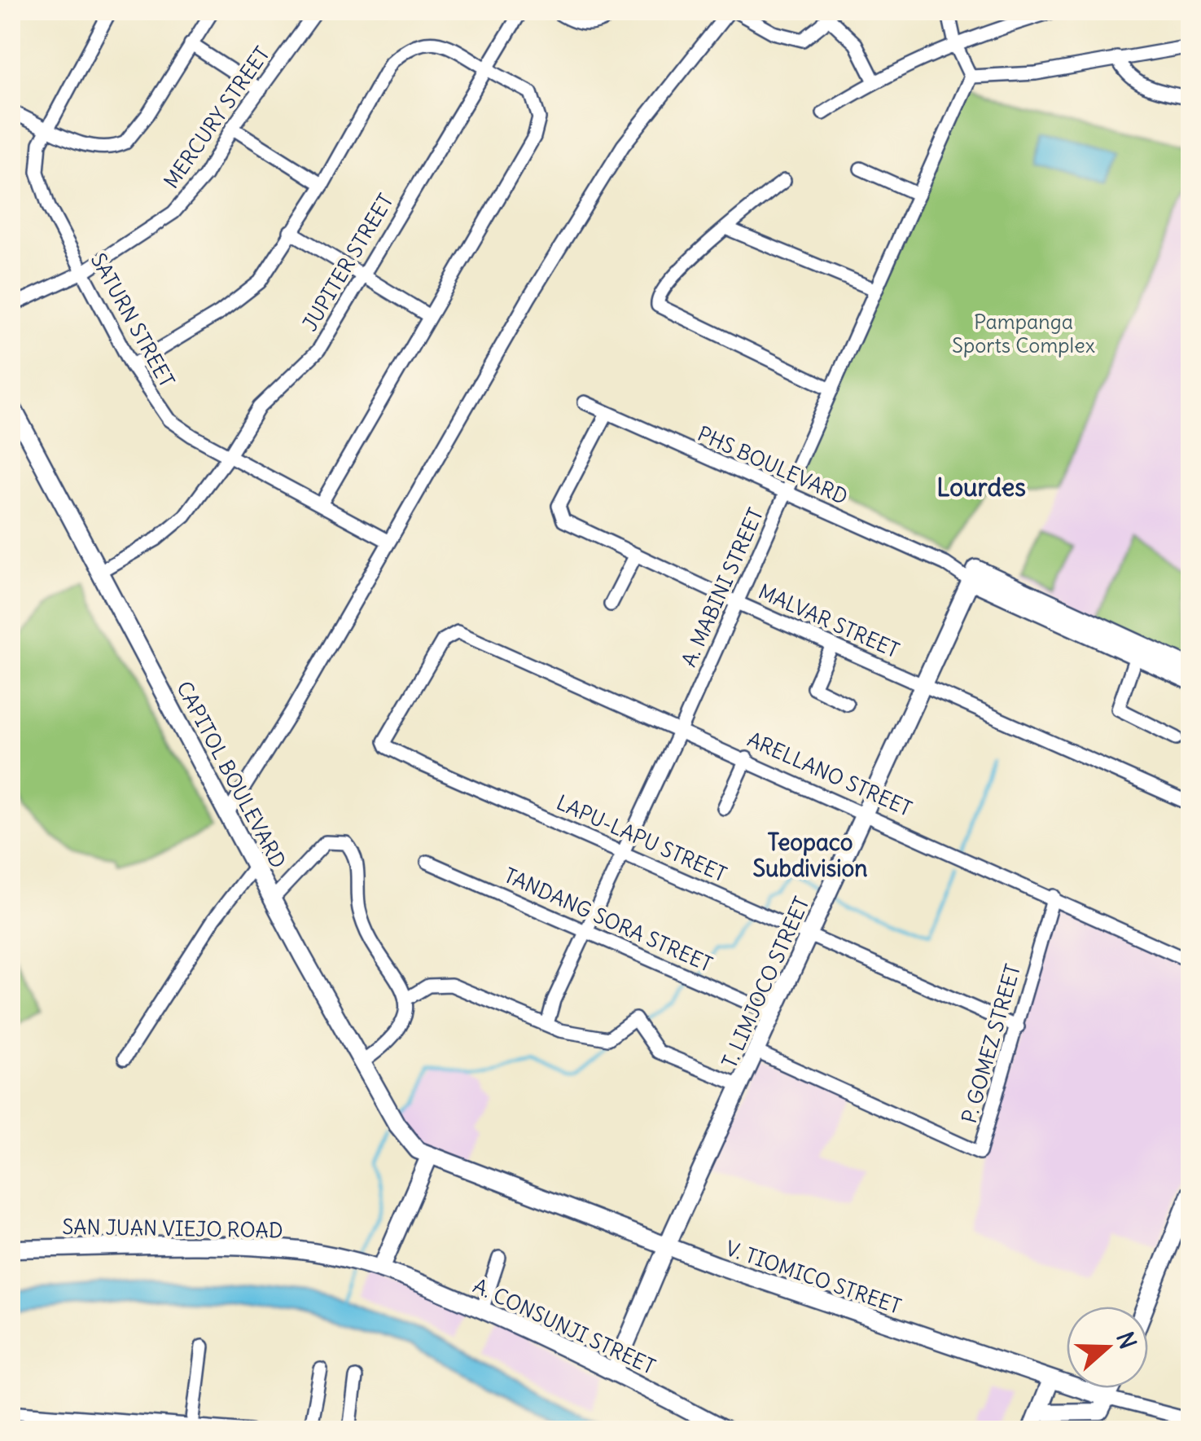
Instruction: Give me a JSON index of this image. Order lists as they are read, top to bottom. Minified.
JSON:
{"streets":{"main road":["PHS BOULEVARD","CAPITOL BOULEVARD","T. LIMJOCO STREET","SAN JUAN VIEJO ROAD","V. TIOMICO STREET","A. CONSUNJI STREET"],"street":["MERCURY STREET","JUPITER STREET","SATURN STREET","A. MABINI STREET","MALVAR STREET","ARELLANO STREET","LAPU-LAPU STREET","TANDANG SORA STREET","P. GOMEZ STREET"]},"crossings":[["MERCURY STREET","SATURN STREET"],["JUPITER STREET","SATURN STREET"],["JUPITER STREET","CAPITOL BOULEVARD"],["PHS BOULEVARD","A. MABINI STREET"],["PHS BOULEVARD","MALVAR STREET"],["PHS BOULEVARD","T. LIMJOCO STREET"],["A. MABINI STREET","MALVAR STREET"],["A. MABINI STREET","ARELLANO STREET"],["A. MABINI STREET","LAPU-LAPU STREET"],["A. MABINI STREET","TANDANG SORA STREET"],["MALVAR STREET","T. LIMJOCO STREET"],["ARELLANO STREET","LAPU-LAPU STREET"],["ARELLANO STREET","T. LIMJOCO STREET"],["ARELLANO STREET","P. GOMEZ STREET"],["CAPITOL BOULEVARD","V. TIOMICO STREET"],["LAPU-LAPU STREET","T. LIMJOCO STREET"],["LAPU-LAPU STREET","P. GOMEZ STREET"],["TANDANG SORA STREET","T. LIMJOCO STREET"],["T. LIMJOCO STREET","P. GOMEZ STREET"],["T. LIMJOCO STREET","V. TIOMICO STREET"],["T. LIMJOCO STREET","A. CONSUNJI STREET"],["SAN JUAN VIEJO ROAD","A. CONSUNJI STREET"]],"districts":["Lourdes","Teopaco Subdivision"],"parks":["Pampanga Sports Complex"],"north":"right"}
